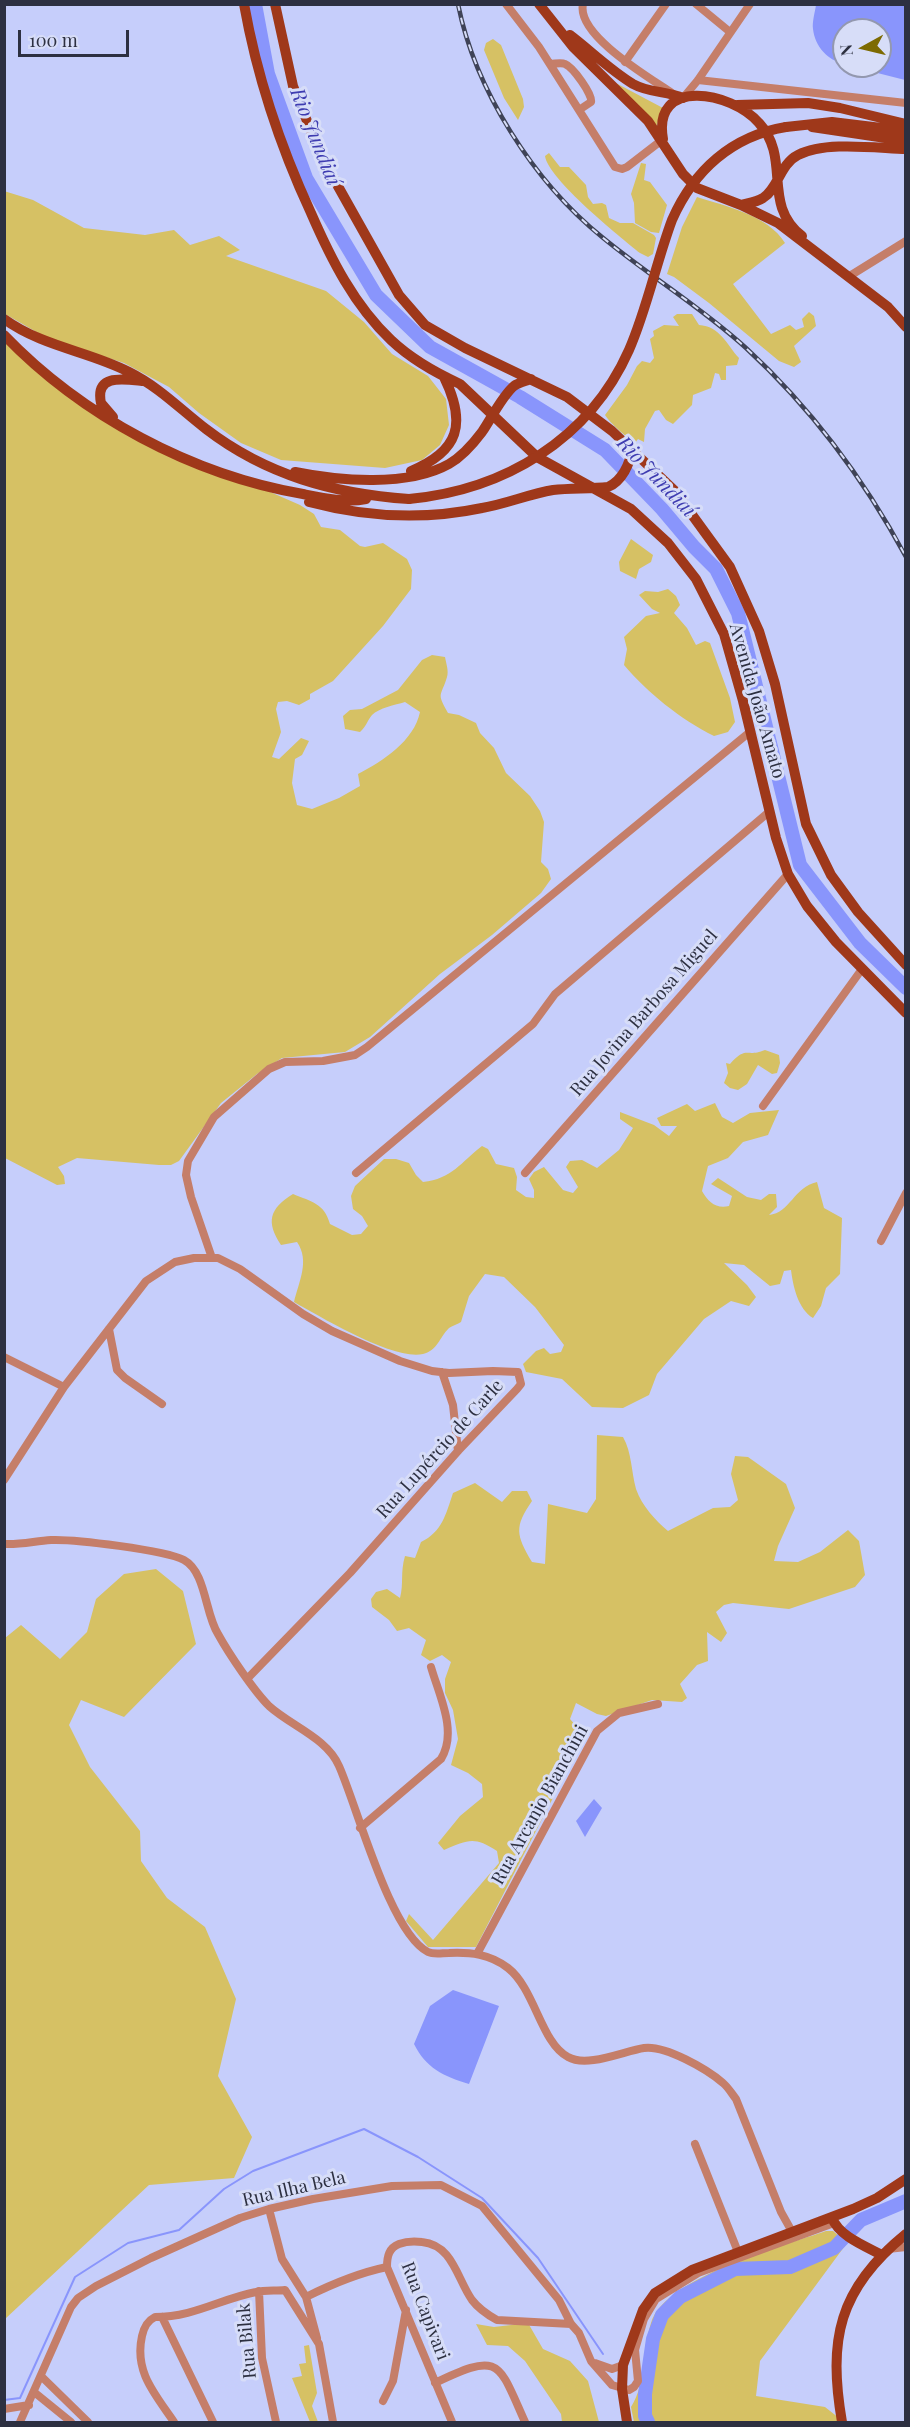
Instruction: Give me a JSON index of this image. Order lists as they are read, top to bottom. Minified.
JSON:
{"streets":{"main road":["Avenida João Amato"],"street":["Rua Jovina Barbosa Miguel","Rua Lupércio de Carle","Rua Arcanjo Bianchini","Rua Ilha Bela","Rua Capivari","Rua Bilak"]},"crossings":[["Avenida João Amato","Rua Jovina Barbosa Miguel"],["Rua Ilha Bela","Rua Capivari"]],"water":["Rio Jundiaí"],"scale_bar":"100 m","north":"left"}
